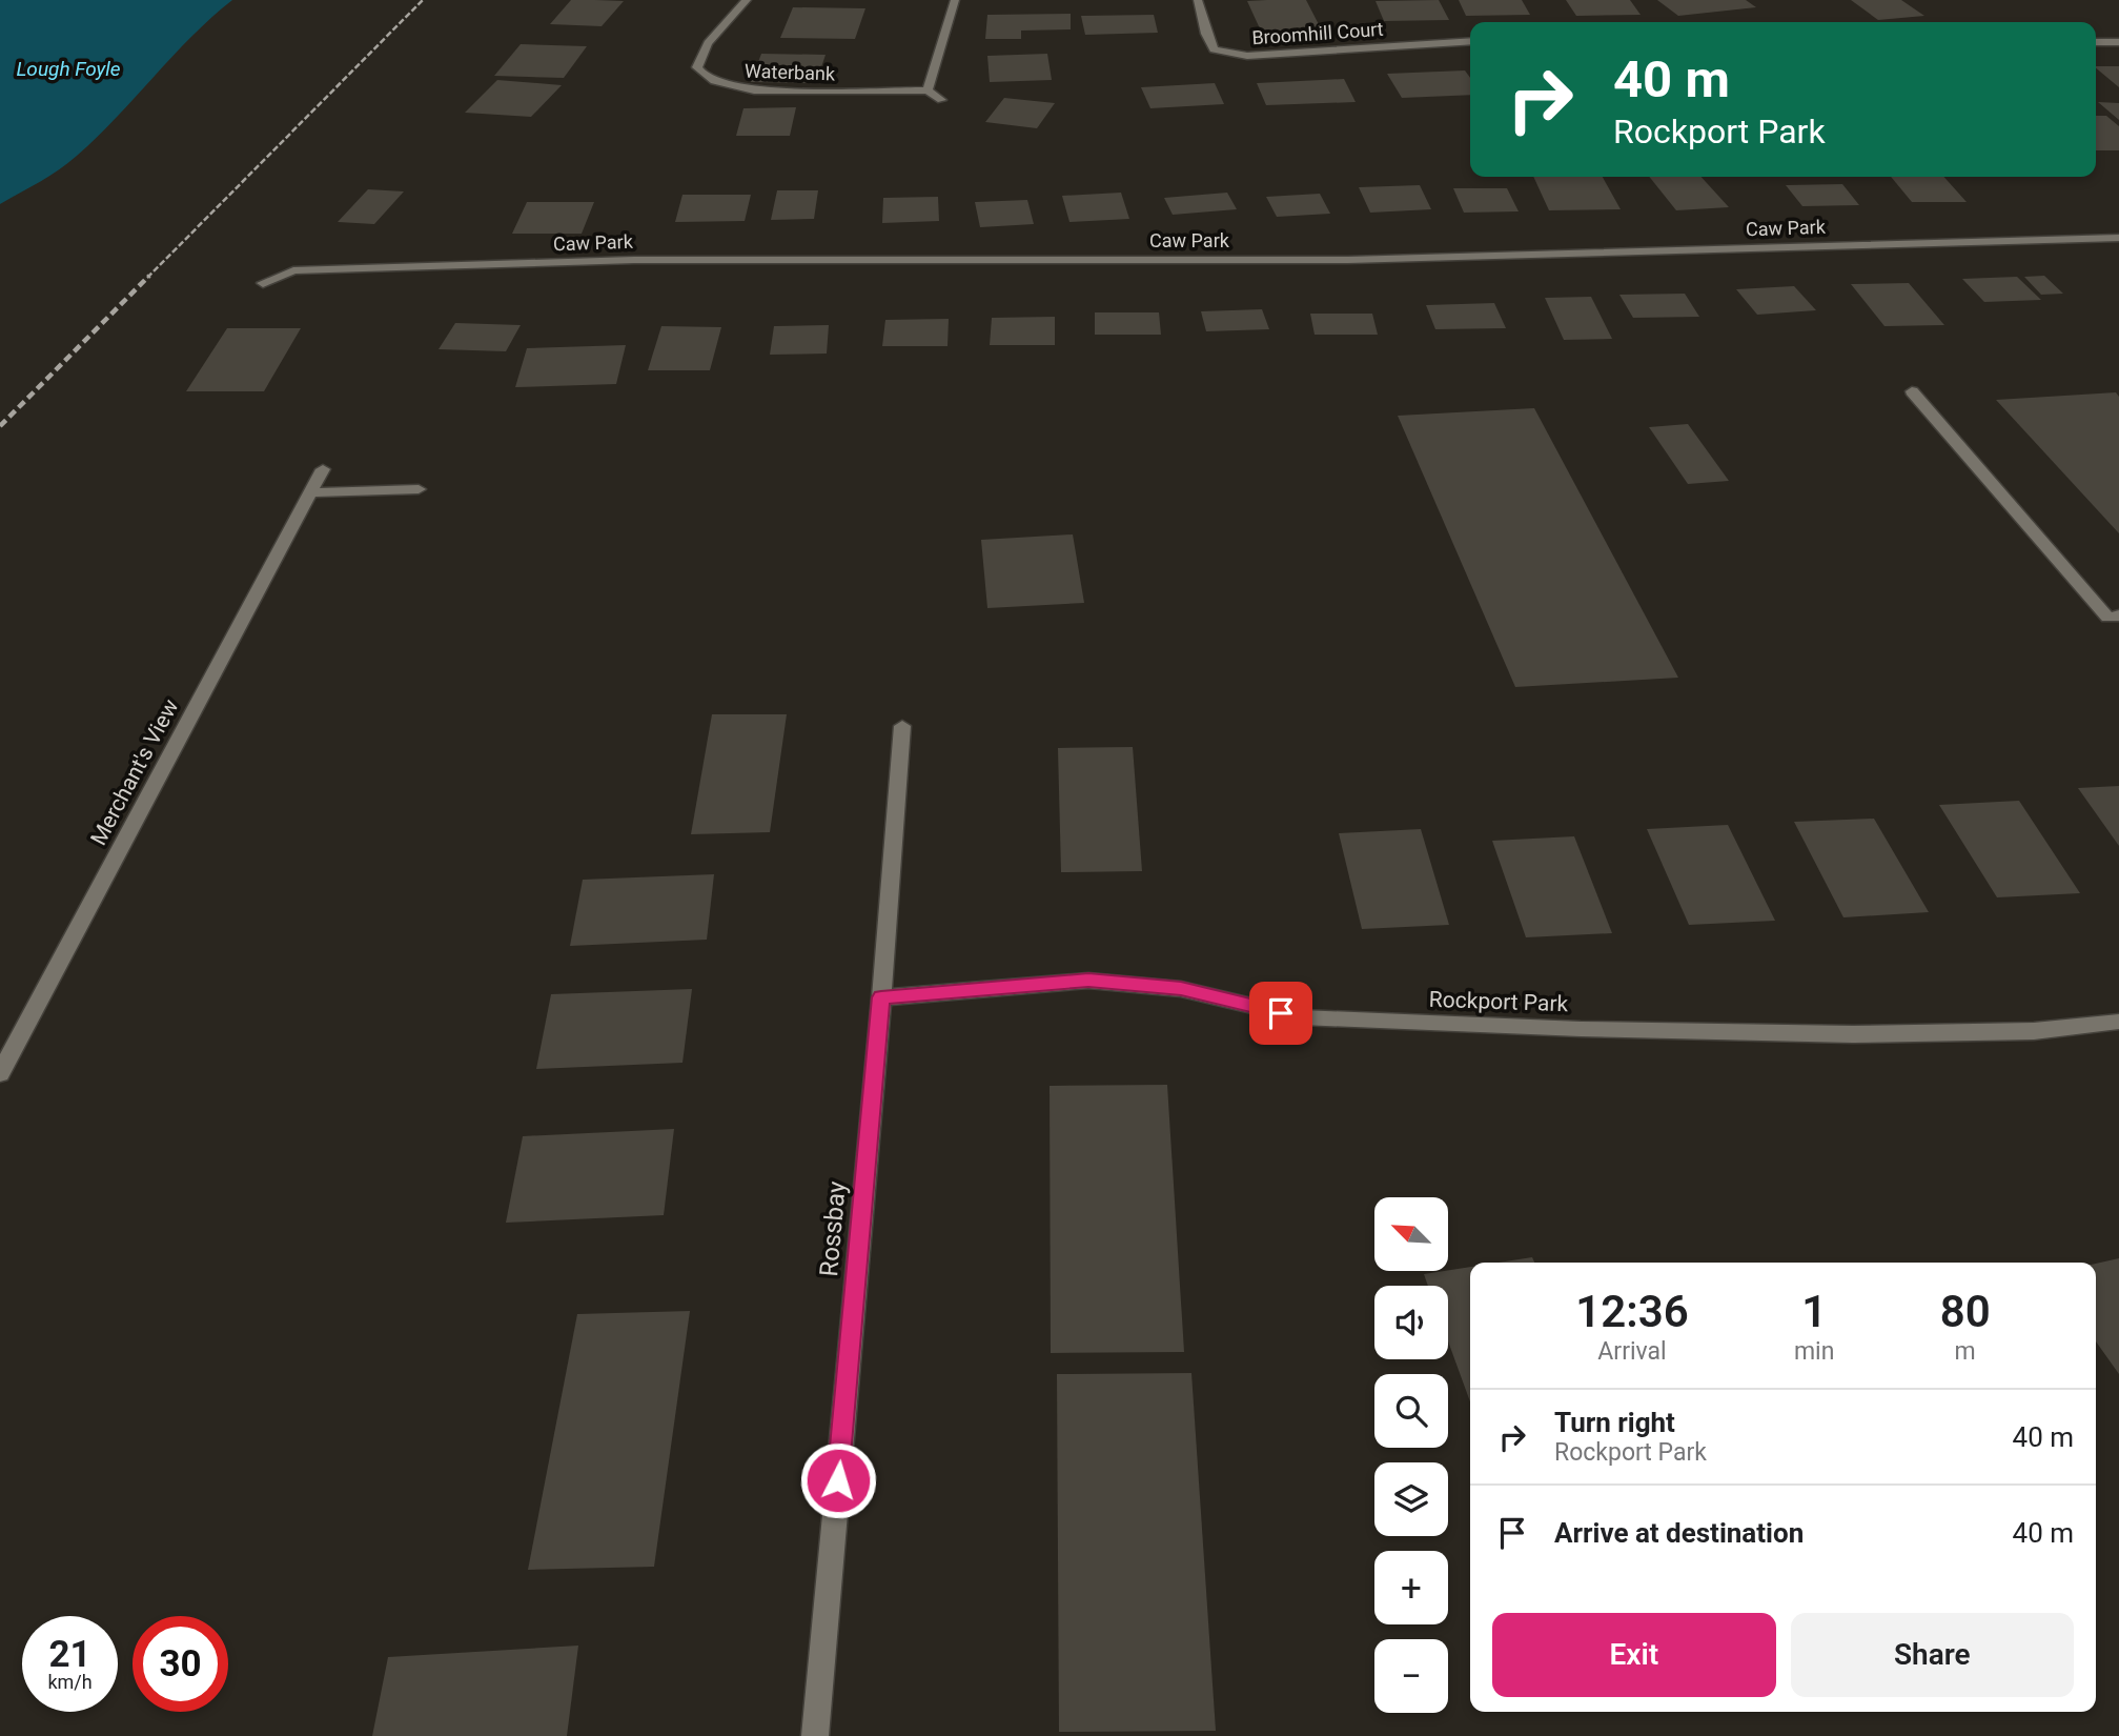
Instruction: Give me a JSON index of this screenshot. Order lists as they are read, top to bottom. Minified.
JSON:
{"streets":{"street":["Broomhill Court","Waterbank","Caw Park","Merchant's View","Rockport Park","Rossbay"]},"crossings":[["Rockport Park","Rossbay"]],"water":["Lough Foyle"],"north":"top left","page":{"turn":["40 m","Rockport Park"],"map_buttons":["+","−"],"eta":["12:36","Arrival","1","min","80","m"],"list":[{"name":"Turn right","note":"Rockport Park","value":"40 m"},{"name":"Arrive at destination","value":"40 m"}],"buttons":["Exit","Share"],"speed":"21 km/h","limit":"30"}}
